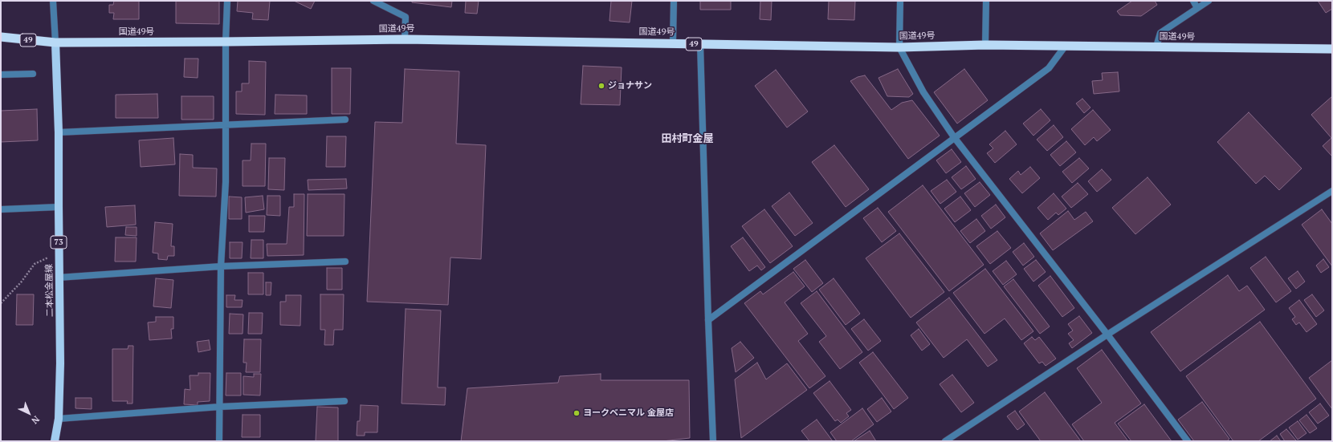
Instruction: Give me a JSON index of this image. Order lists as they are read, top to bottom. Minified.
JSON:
{"streets":{"highway":["国道49号","49"],"main road":["73","二本松金屋線"]},"crossings":[["国道49号","二本松金屋線"]],"districts":["田村町金屋"],"places":["ジョナサン","ヨークベニマル 金屋店"],"north":"bottom right"}
